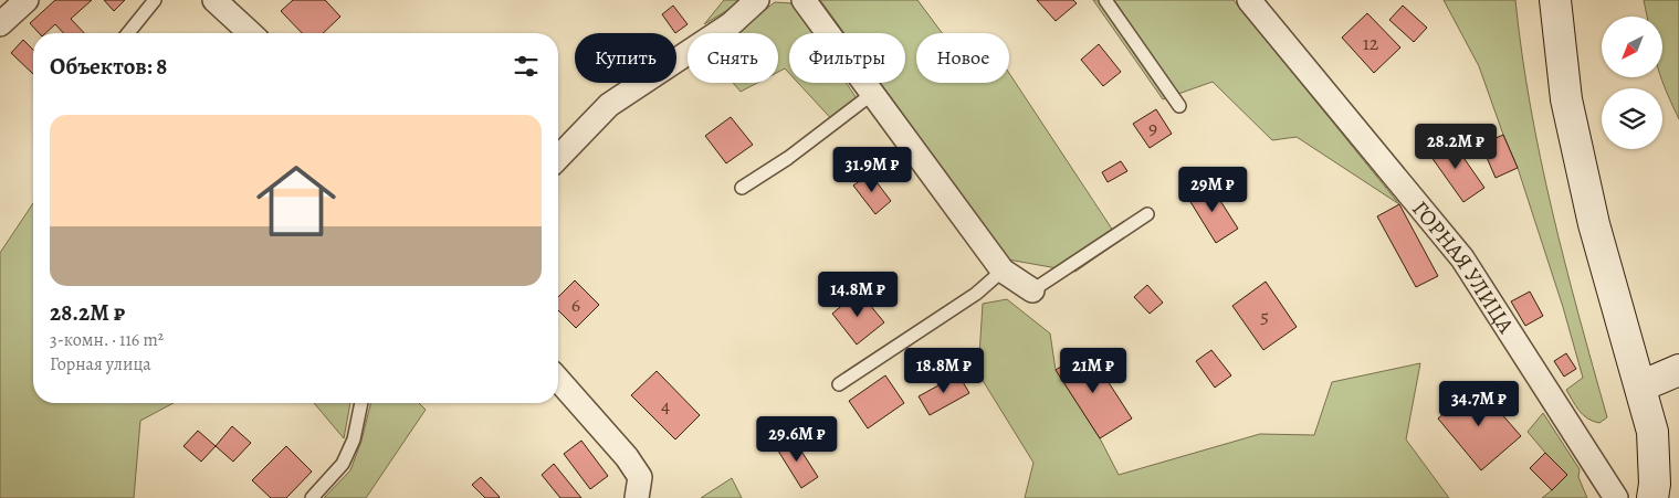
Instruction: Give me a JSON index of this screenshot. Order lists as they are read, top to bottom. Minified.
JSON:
{"streets":{"street":["ГОРНАЯ УЛИЦА"]},"house_numbers":["12","9","6","5","4"],"north":"bottom left","page":{"chip":["Купить","Снять","Фильтры","Новое"],"heading":"Объектов: 8","list":[{"name":"28.2M ₽","note":"3-комн. · 116 m² · Горная улица"}],"price":["28.2M ₽","31.9M ₽","29M ₽","14.8M ₽","18.8M ₽","21M ₽","34.7M ₽","29.6M ₽"]}}
